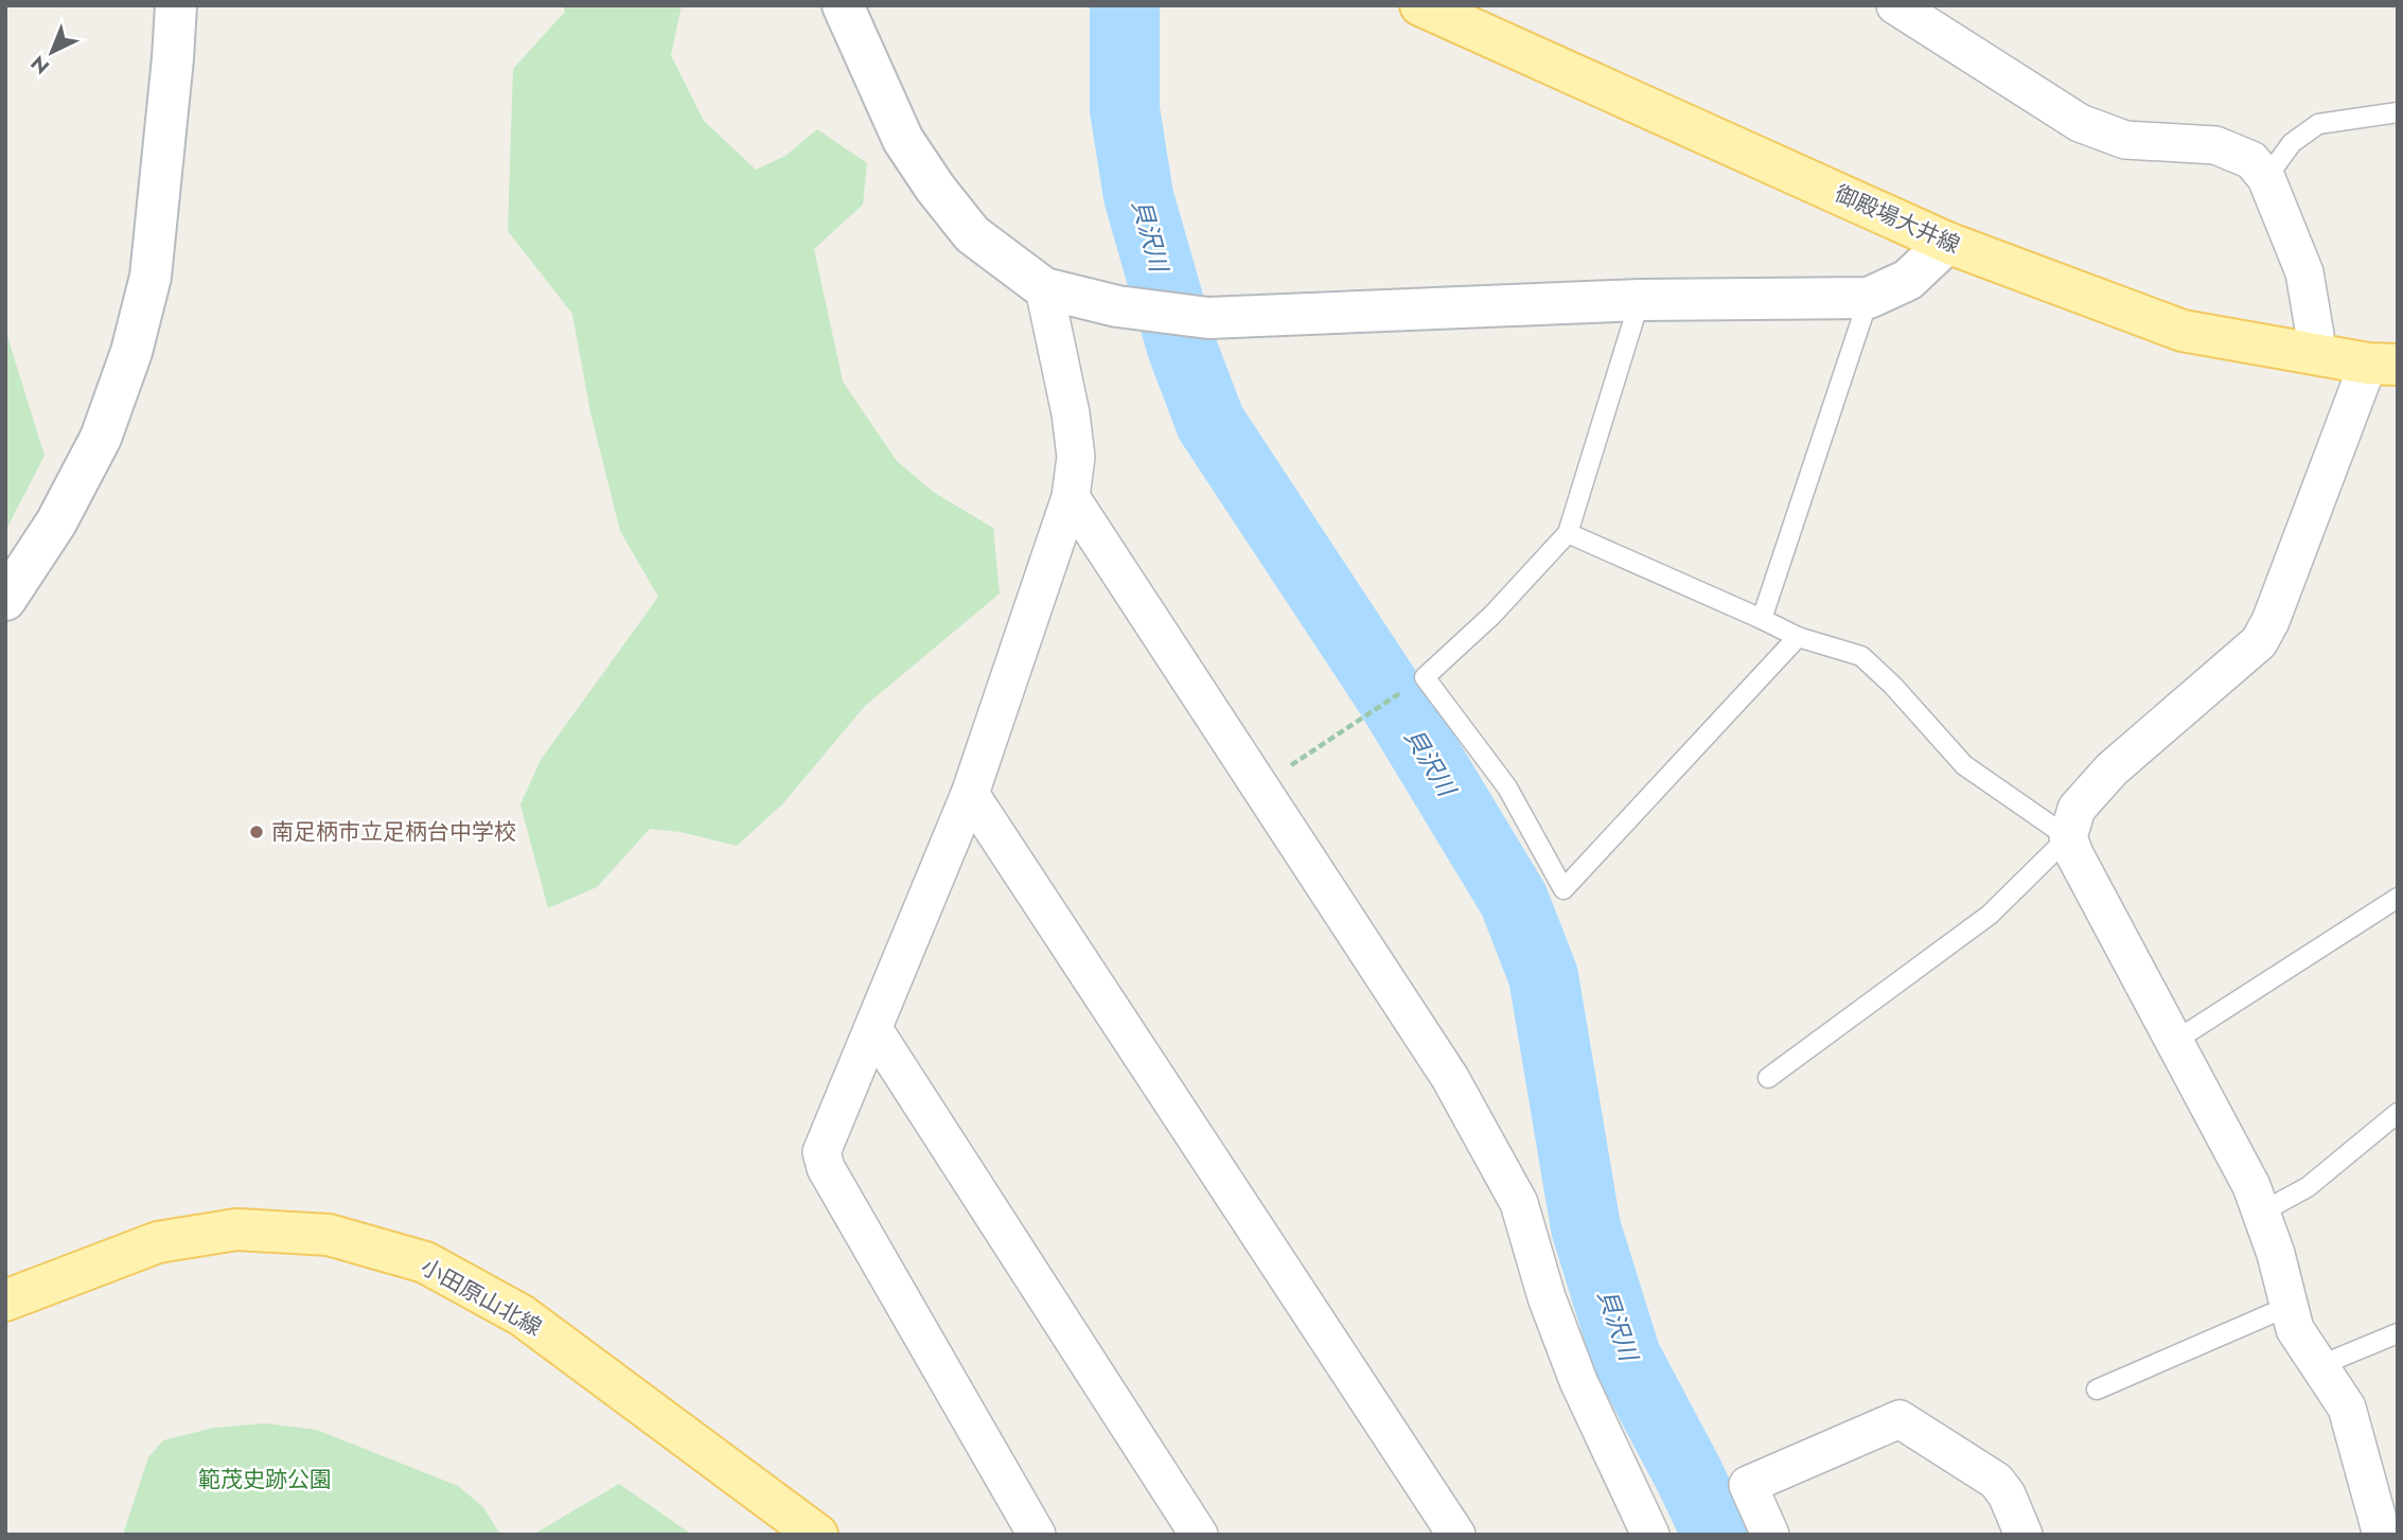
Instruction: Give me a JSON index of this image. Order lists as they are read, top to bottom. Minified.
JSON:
{"streets":{"main road":["御殿場大井線","小田原山北線"]},"water":["貝沢川"],"parks":["範茂史跡公園"],"places":["南足柄市立足柄台中学校"],"north":"bottom left"}
